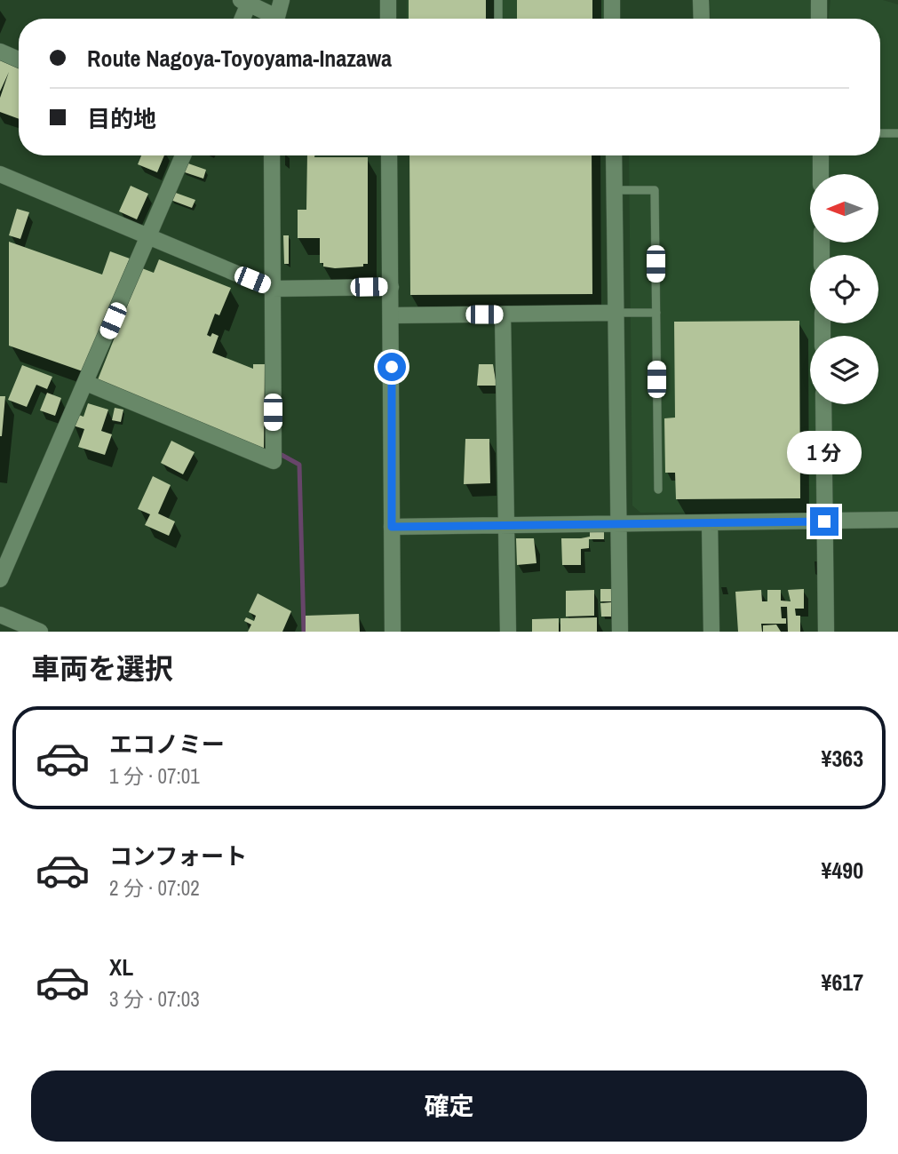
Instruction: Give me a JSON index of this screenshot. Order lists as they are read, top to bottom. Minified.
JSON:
{"north":"left","page":{"banner":["Route Nagoya-Toyoyama-Inazawa","目的地"],"bubble":"1 分","heading":"車両を選択","list":[{"name":"エコノミー","note":"1 分 · 07:01","value":"¥363"},{"name":"コンフォート","note":"2 分 · 07:02","value":"¥490"},{"name":"XL","note":"3 分 · 07:03","value":"¥617"}],"buttons":"確定"}}
